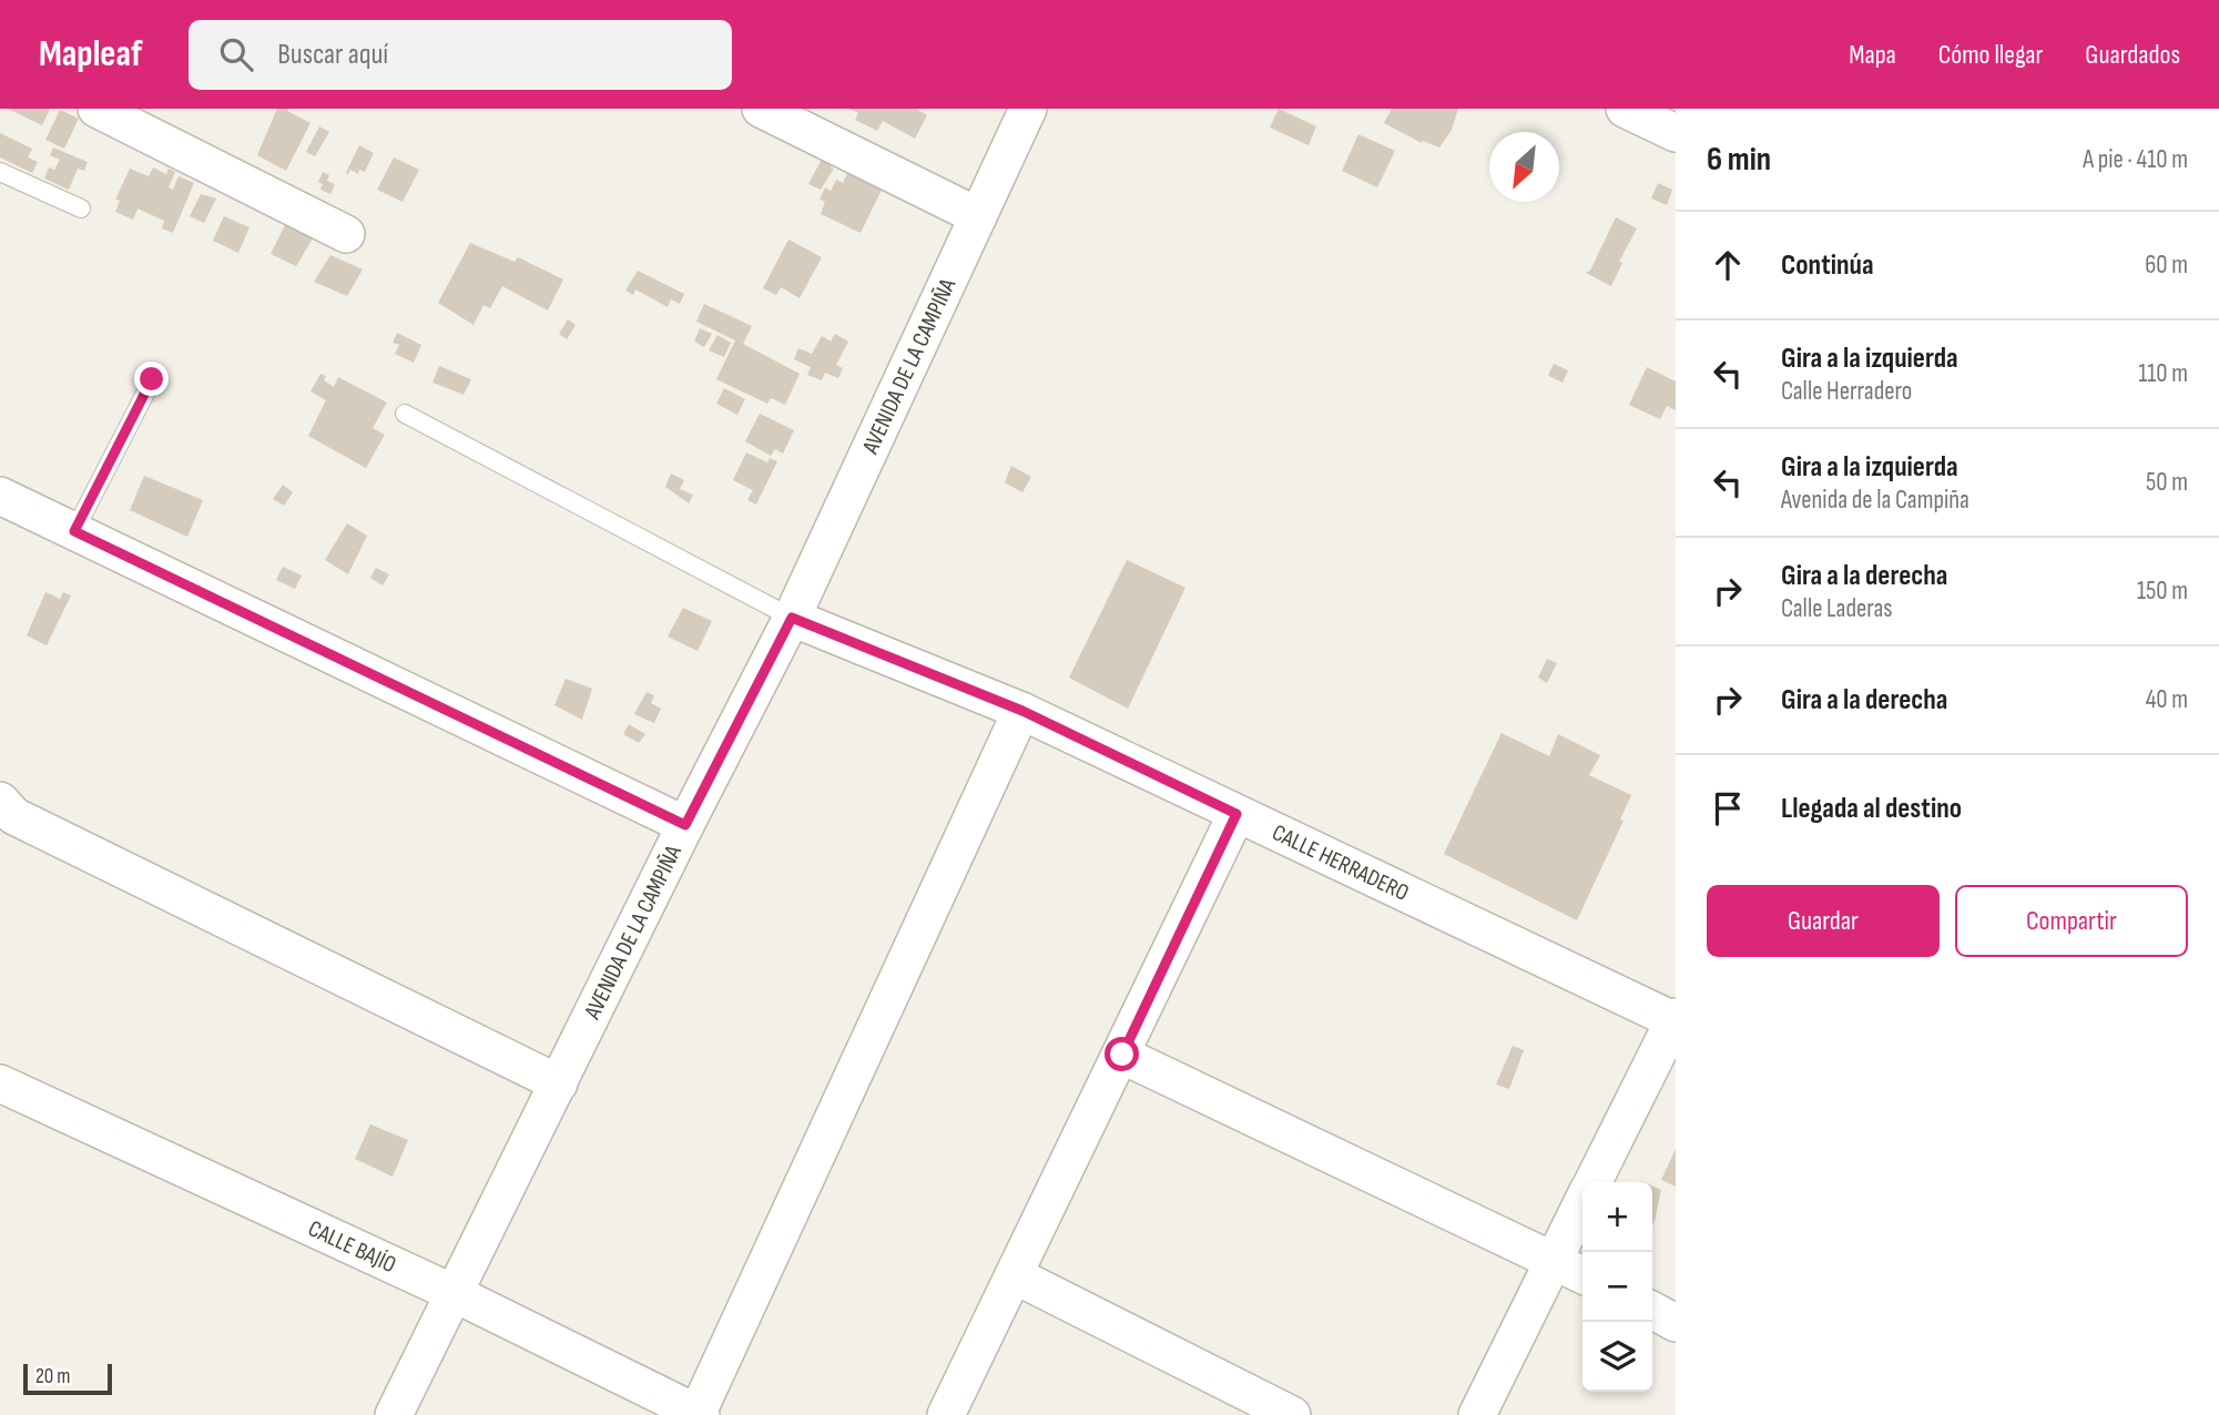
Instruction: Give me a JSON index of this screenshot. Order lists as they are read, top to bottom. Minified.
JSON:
{"streets":{"street":["AVENIDA DE LA CAMPIÑA","CALLE HERRADERO","CALLE BAJÍO"]},"crossings":[["AVENIDA DE LA CAMPIÑA","CALLE HERRADERO"],["AVENIDA DE LA CAMPIÑA","CALLE BAJÍO"]],"scale_bar":"20 m","north":"bottom left","page":{"header":"Mapleaf","search":"Buscar aquí","nav":["Mapa","Cómo llegar","Guardados"],"heading":["6 min","A pie · 410 m"],"list":[["Continúa","60 m"],["Gira a la izquierda","Calle Herradero","110 m"],["Gira a la izquierda","Avenida de la Campiña","50 m"],["Gira a la derecha","Calle Laderas","150 m"],["Gira a la derecha","40 m"],"Llegada al destino"],"buttons":["Guardar","Compartir"],"map_buttons":["+","−"],"scale":"20 m"}}
